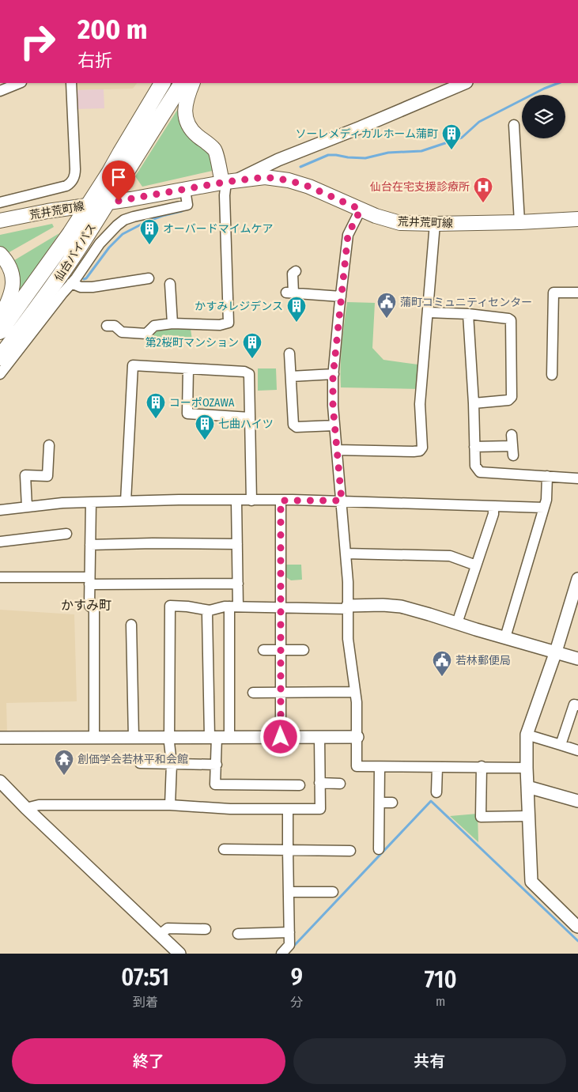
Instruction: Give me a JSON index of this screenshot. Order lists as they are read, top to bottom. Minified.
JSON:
{"streets":{"highway":["仙台バイパス"],"main road":["荒井荒町線"]},"crossings":[["荒井荒町線","仙台バイパス"]],"districts":["かすみ町"],"places":{"building":["ソーレメディカルホーム蒲町","オーバードマイムケア","かすみレジデンス","第2桜町マンション","コーポOZAWA","七曲ハイツ"],"hospital":["仙台在宅支援診療所"],"public building":["蒲町コミュニティセンター","若林郵便局"],"temple":["創価学会若林平和会館"]},"page":{"turn":["200 m","右折"],"eta":["07:51","到着","9","分","710","m"],"buttons":["終了","共有"]}}
